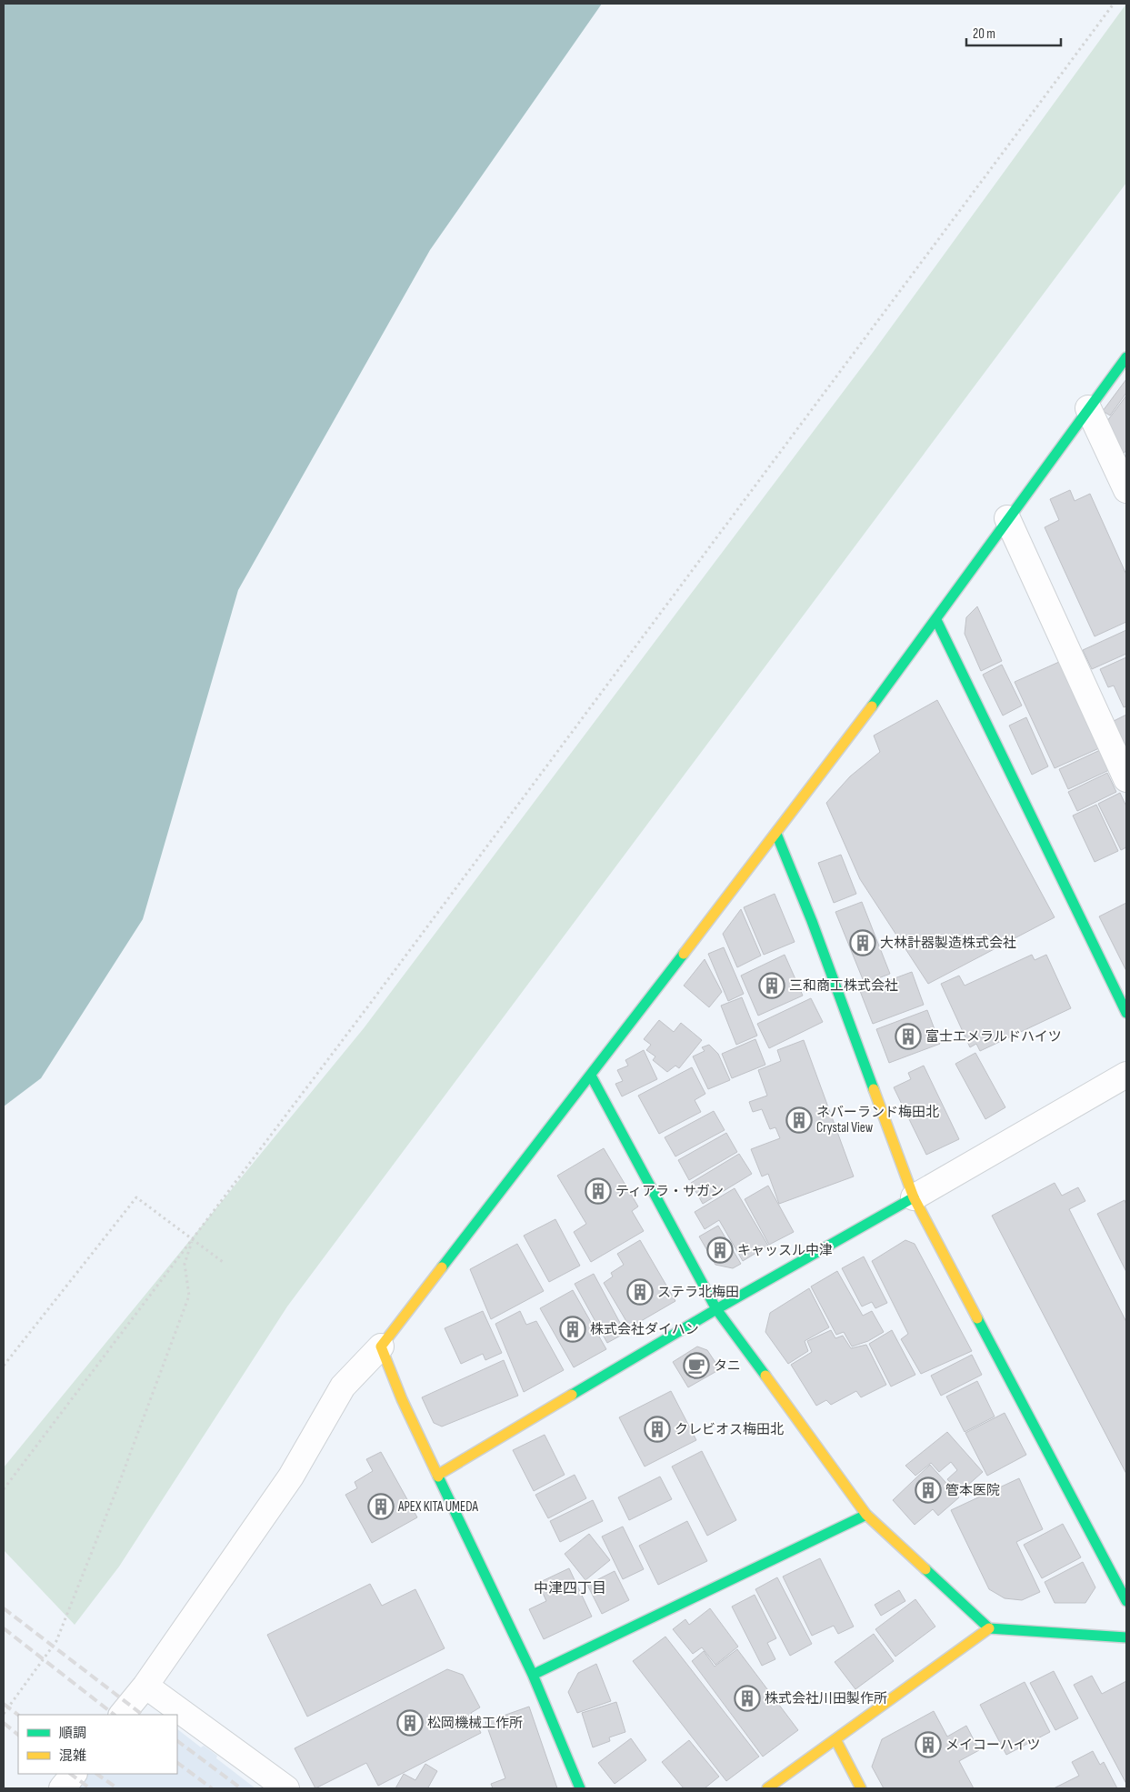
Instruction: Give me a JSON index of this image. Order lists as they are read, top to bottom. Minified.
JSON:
{"districts":["中津四丁目"],"places":{"building":["大林計器製造株式会社","三和商工株式会社","富士エメラルドハイツ","ネバーランド梅田北 Crystal View","ティアラ・サガン","キャッスル中津","ステラ北梅田","株式会社ダイハン","クレビオス梅田北","管本医院","APEX KITA UMEDA","株式会社川田製作所","松岡機械工作所","メイコーハイツ"],"cafe":["タニ"]},"legend":["順調","混雑"],"scale_bar":"20 m"}
